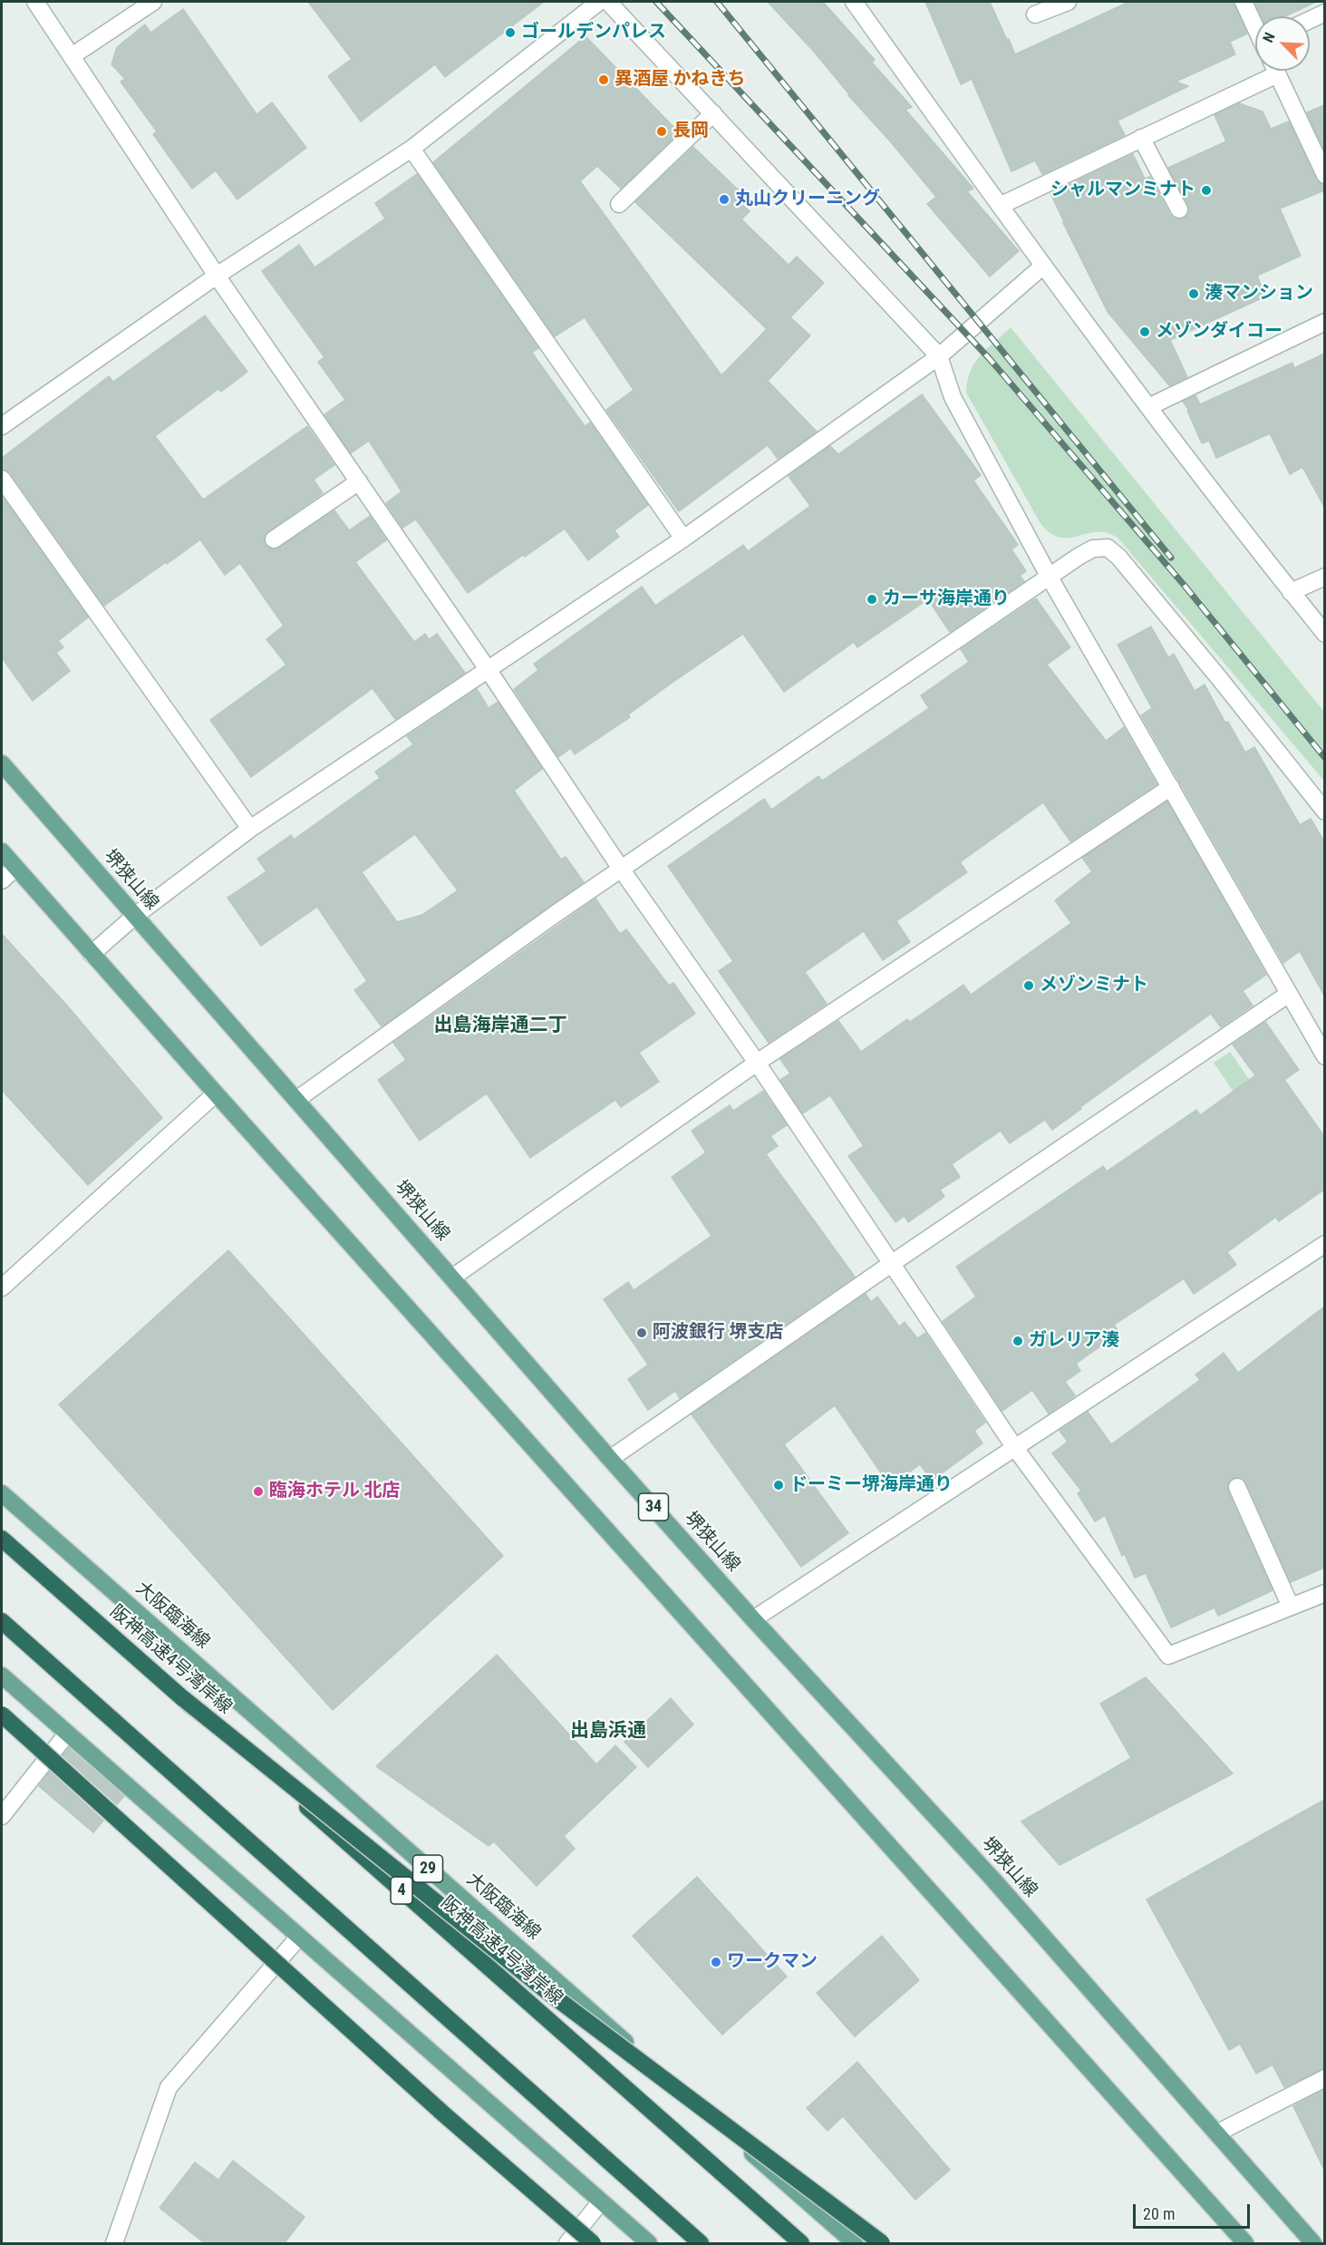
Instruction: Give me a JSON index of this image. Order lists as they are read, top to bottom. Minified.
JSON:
{"streets":{"highway":["阪神高速4号湾岸線","4"],"main road":["堺狭山線","34","大阪臨海線","29"]},"districts":["出島海岸通二丁","出島浜通"],"places":["ゴールデンパレス","異酒屋 かねきち","長岡","シャルマンミナト","丸山クリーニング","湊マンション","メゾンダイコー","カーサ海岸通り","メゾンミナト","阿波銀行 堺支店","ガレリア湊","ドーミー堺海岸通り","臨海ホテル 北店","ワークマン"],"scale_bar":"20 m","north":"top left"}
